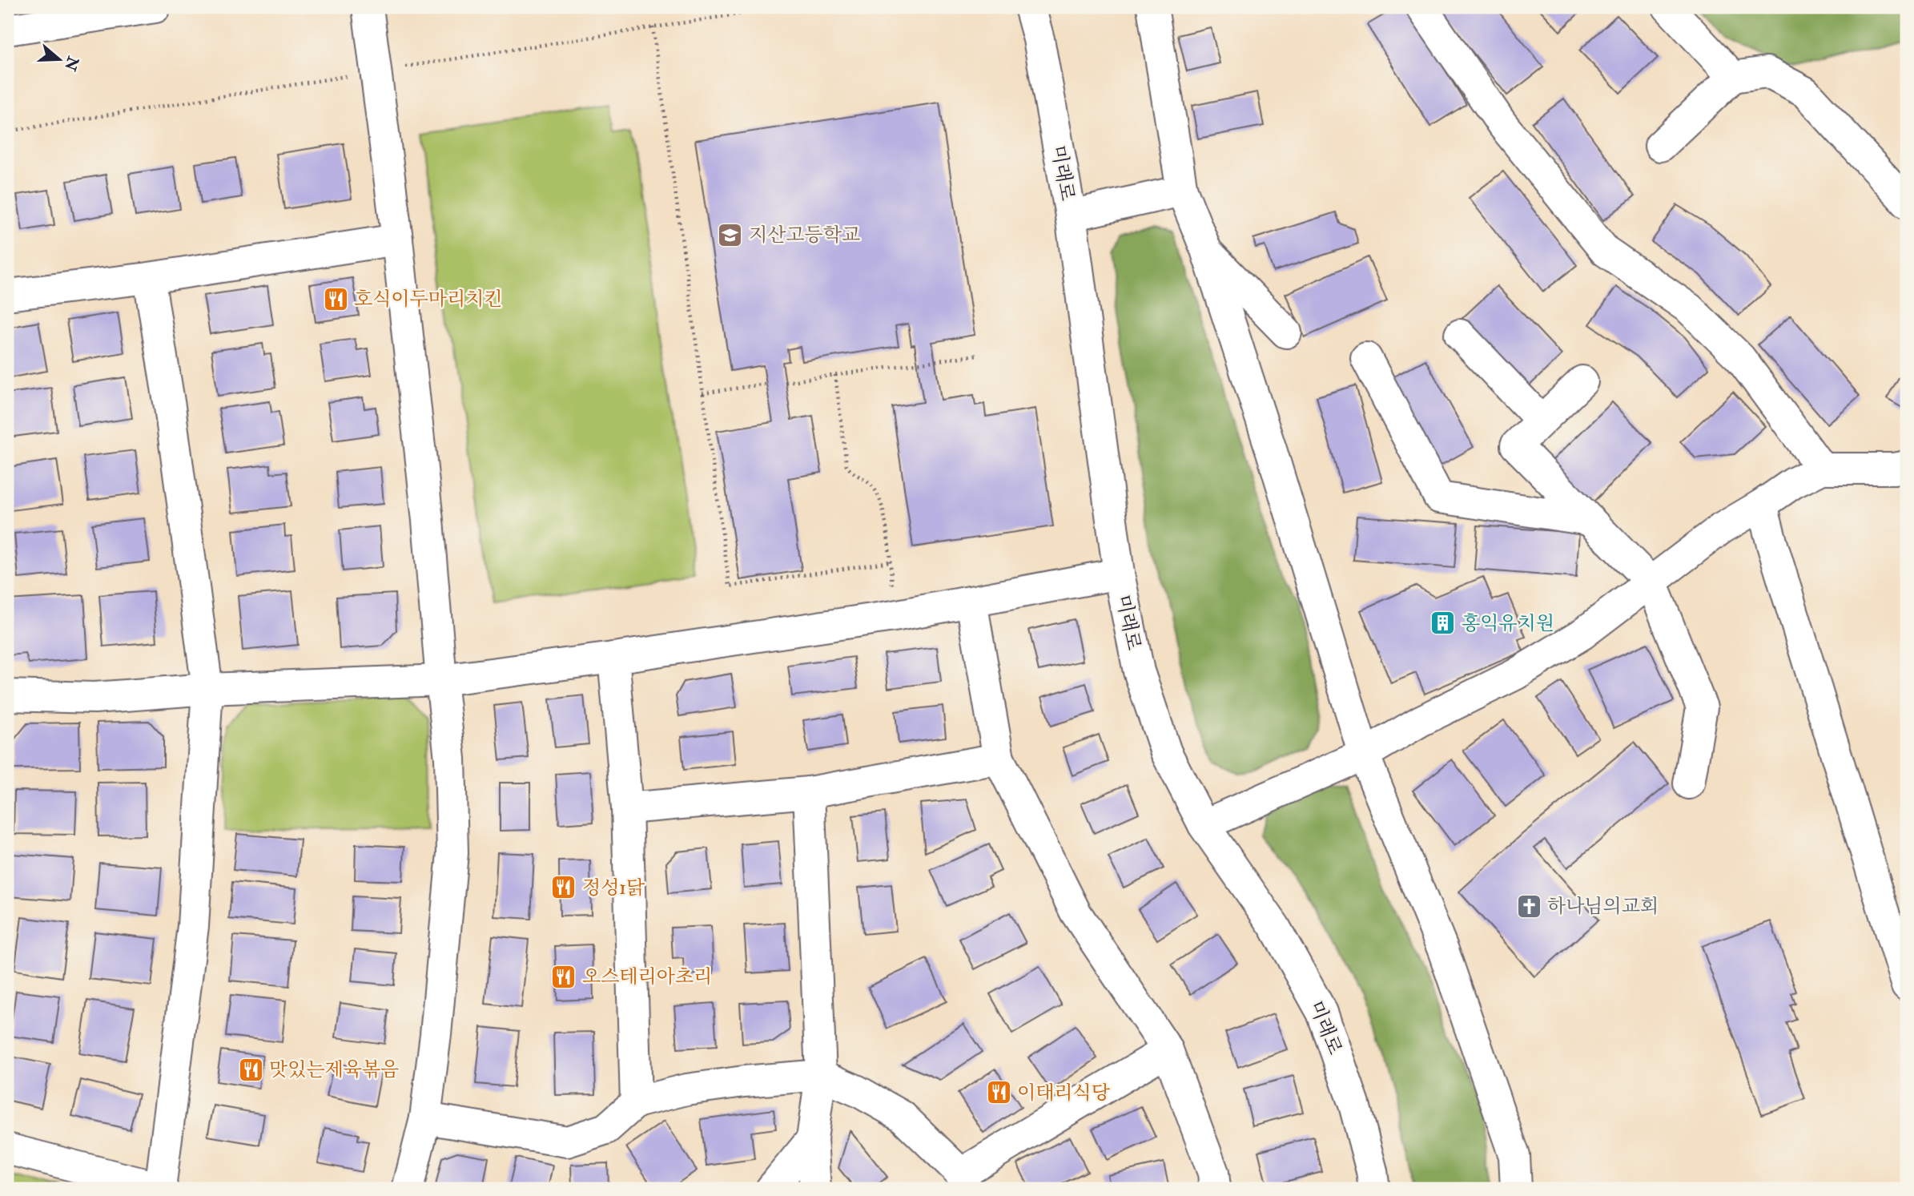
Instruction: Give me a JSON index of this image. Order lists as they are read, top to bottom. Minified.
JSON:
{"streets":{"street":["미래로"]},"places":{"school or university":["지산고등학교"],"restaurant":["호식이두마리치킨","정성1닭","오스테리아초리","맛있는제육볶음","이태리식당"],"building":["홍익유치원"],"church":["하나님의교회"]},"north":"right"}
